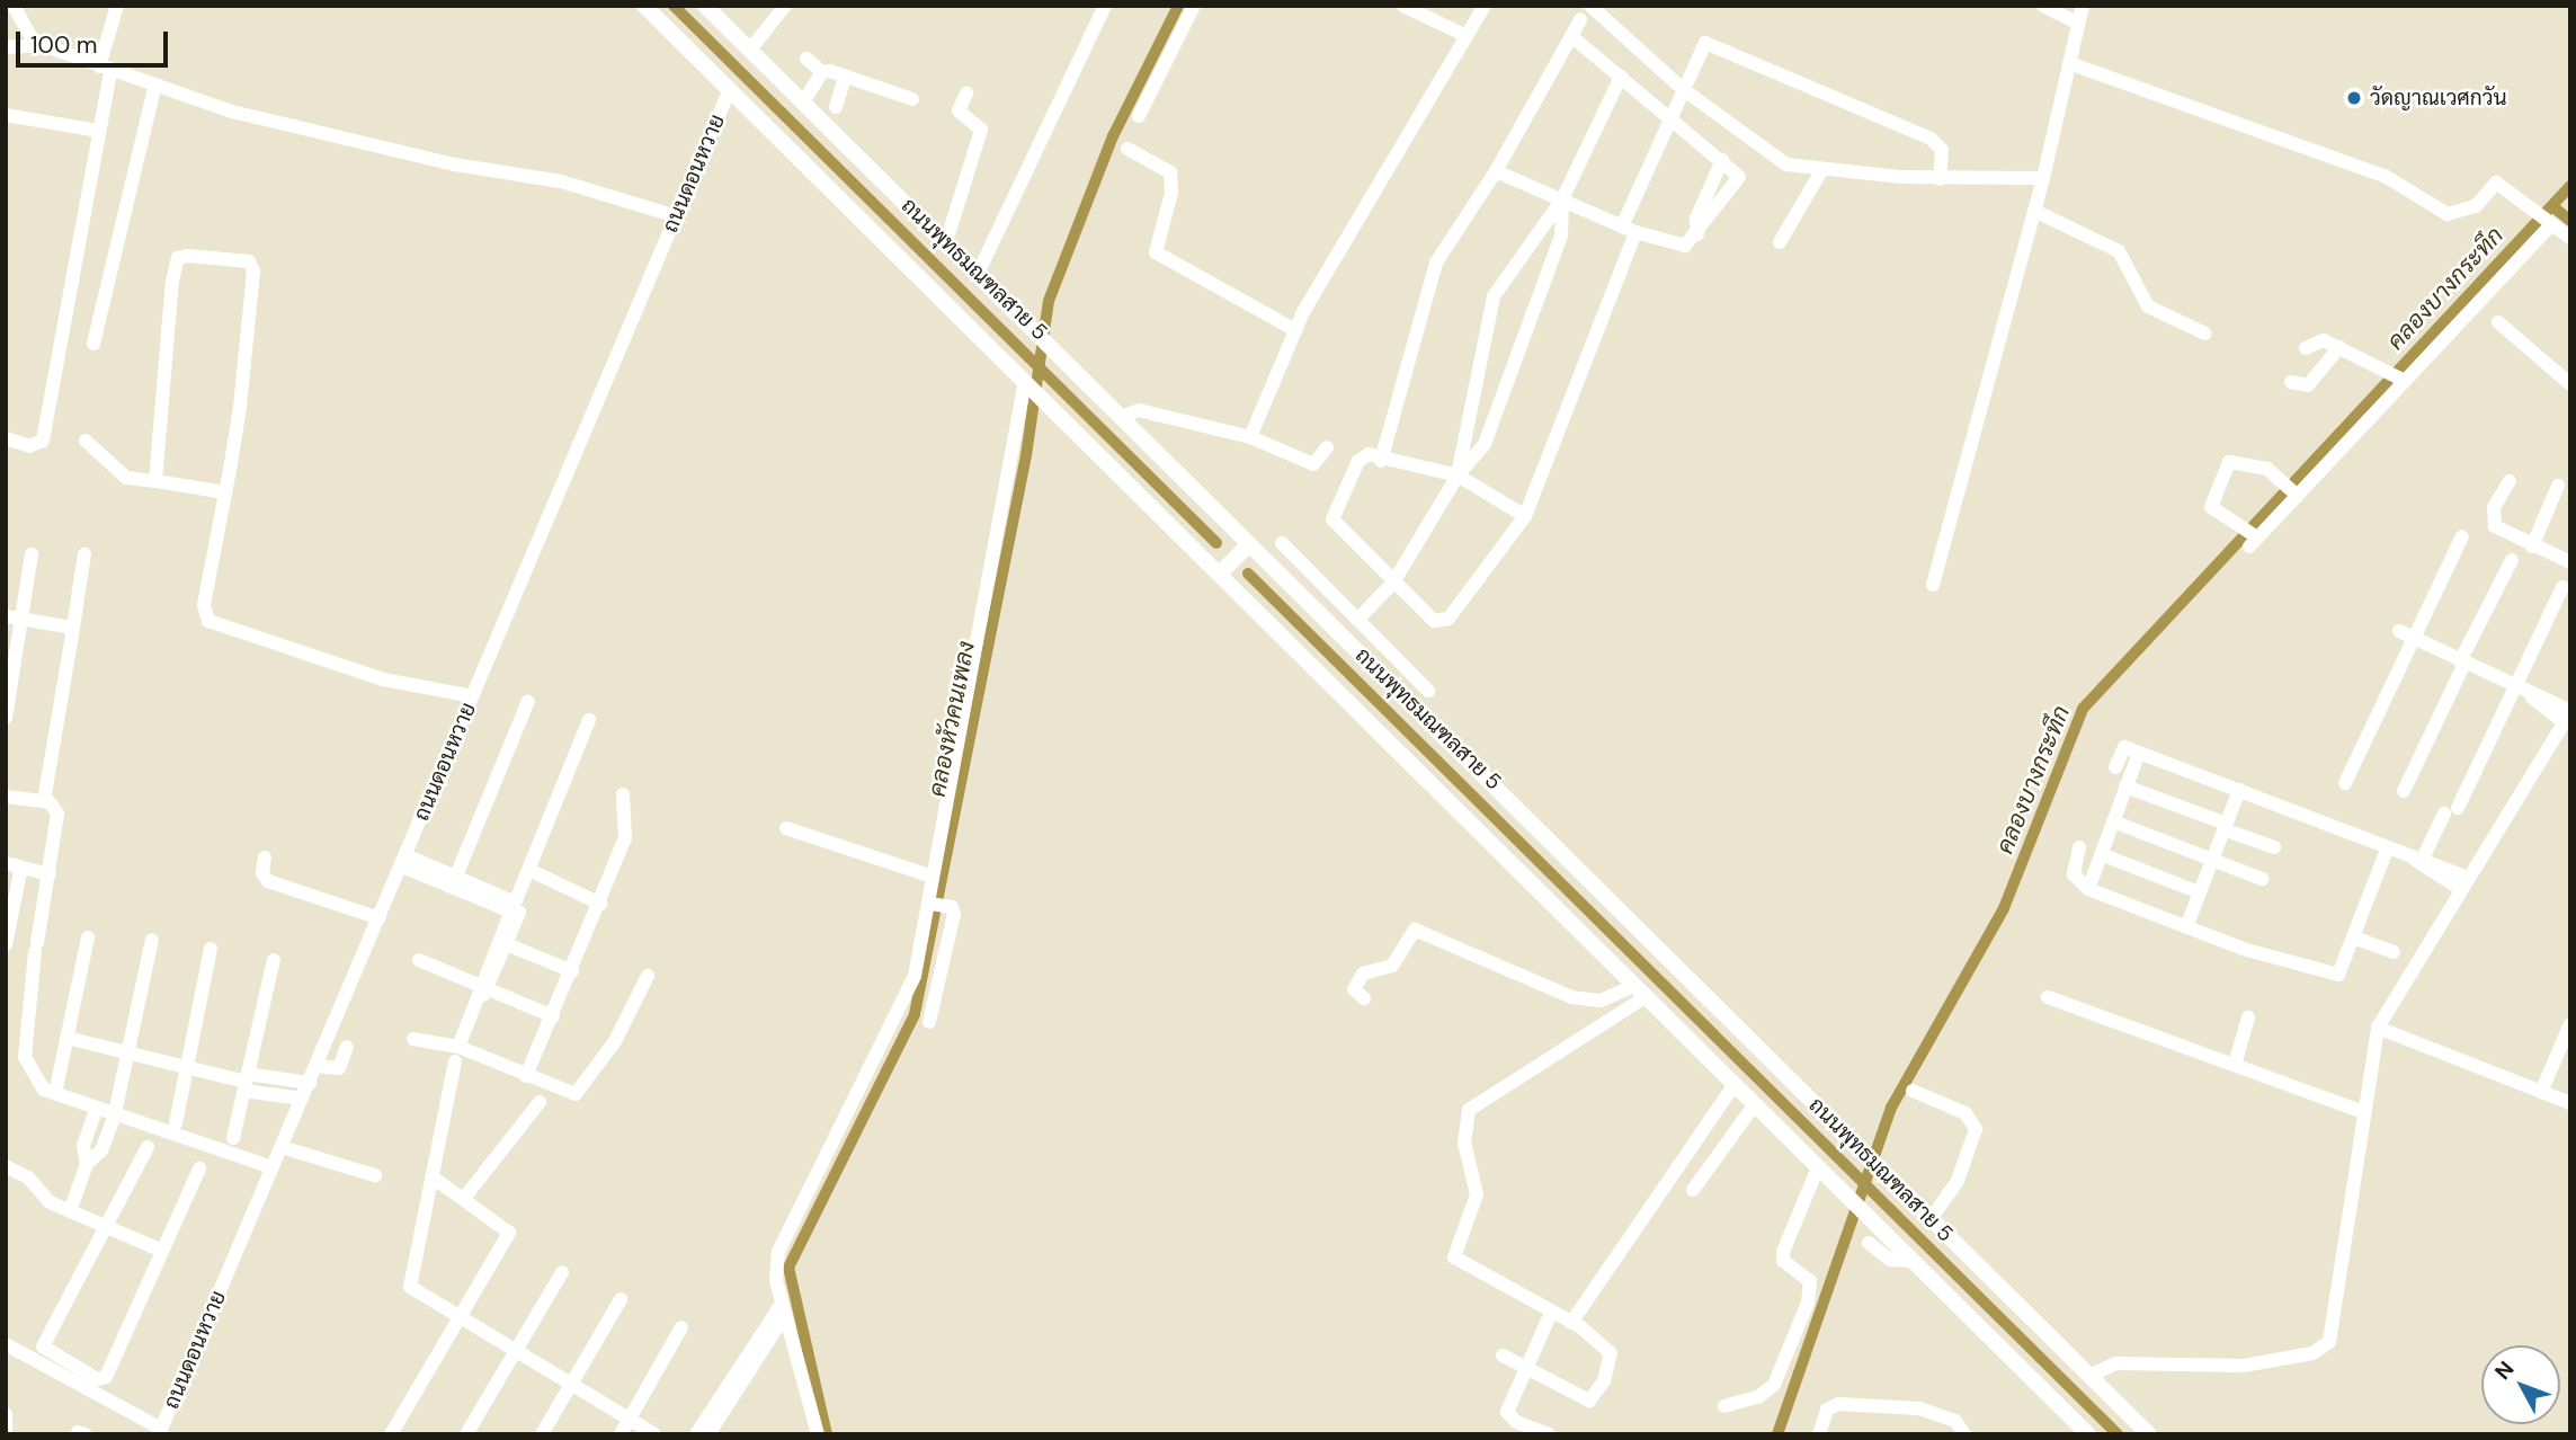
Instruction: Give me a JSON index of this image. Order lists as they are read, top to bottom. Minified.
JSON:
{"streets":{"main road":["ถนนพุทธมณฑลสาย 5"],"street":["ถนนดอนหวาย"]},"crossings":[["ถนนดอนหวาย","ถนนพุทธมณฑลสาย 5"]],"water":["คลองบางกระทึก","คลองหัวคนเพลง"],"places":["วัดญาณเวศกวัน"],"scale_bar":"100 m","north":"top left"}
